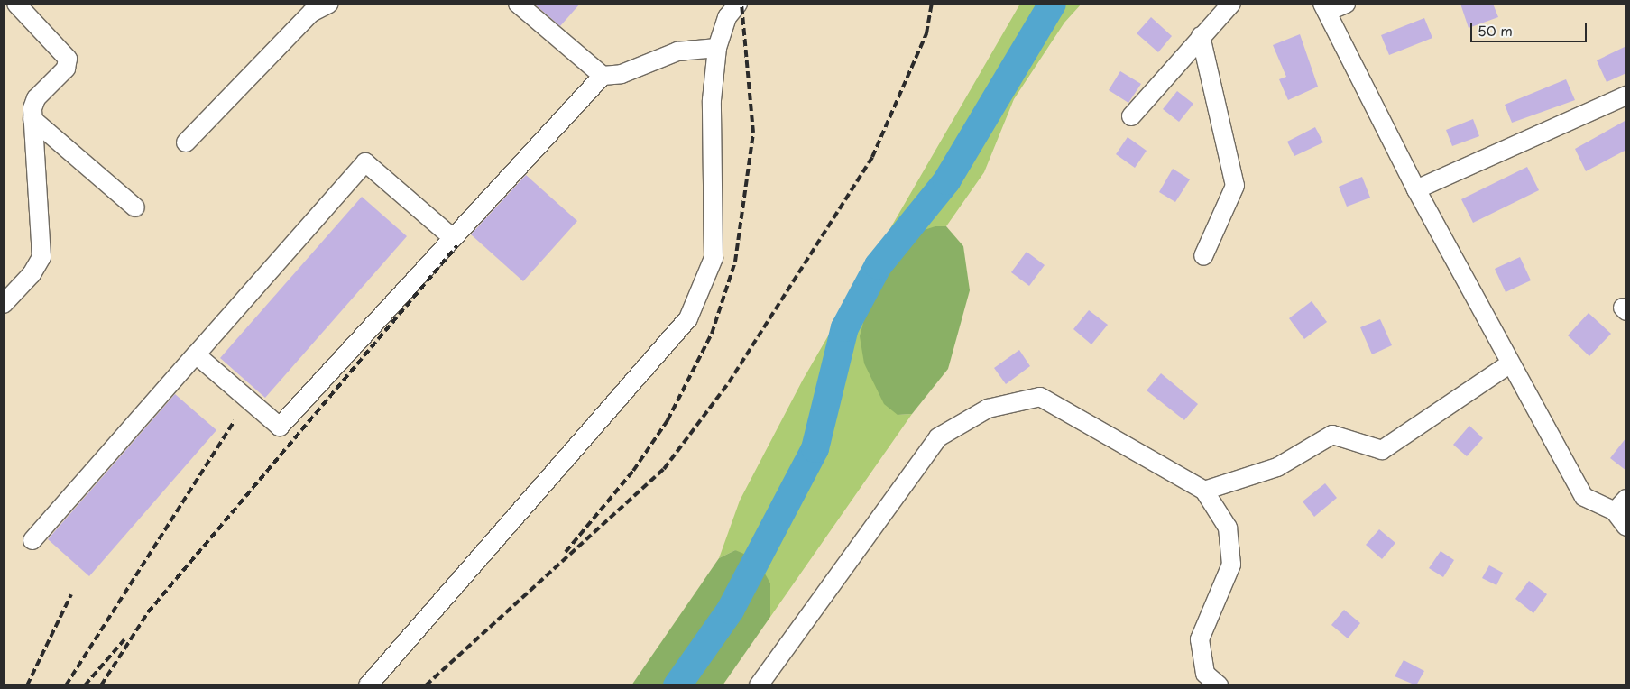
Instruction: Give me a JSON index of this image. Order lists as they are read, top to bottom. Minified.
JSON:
{"scale_bar":"50 m"}
